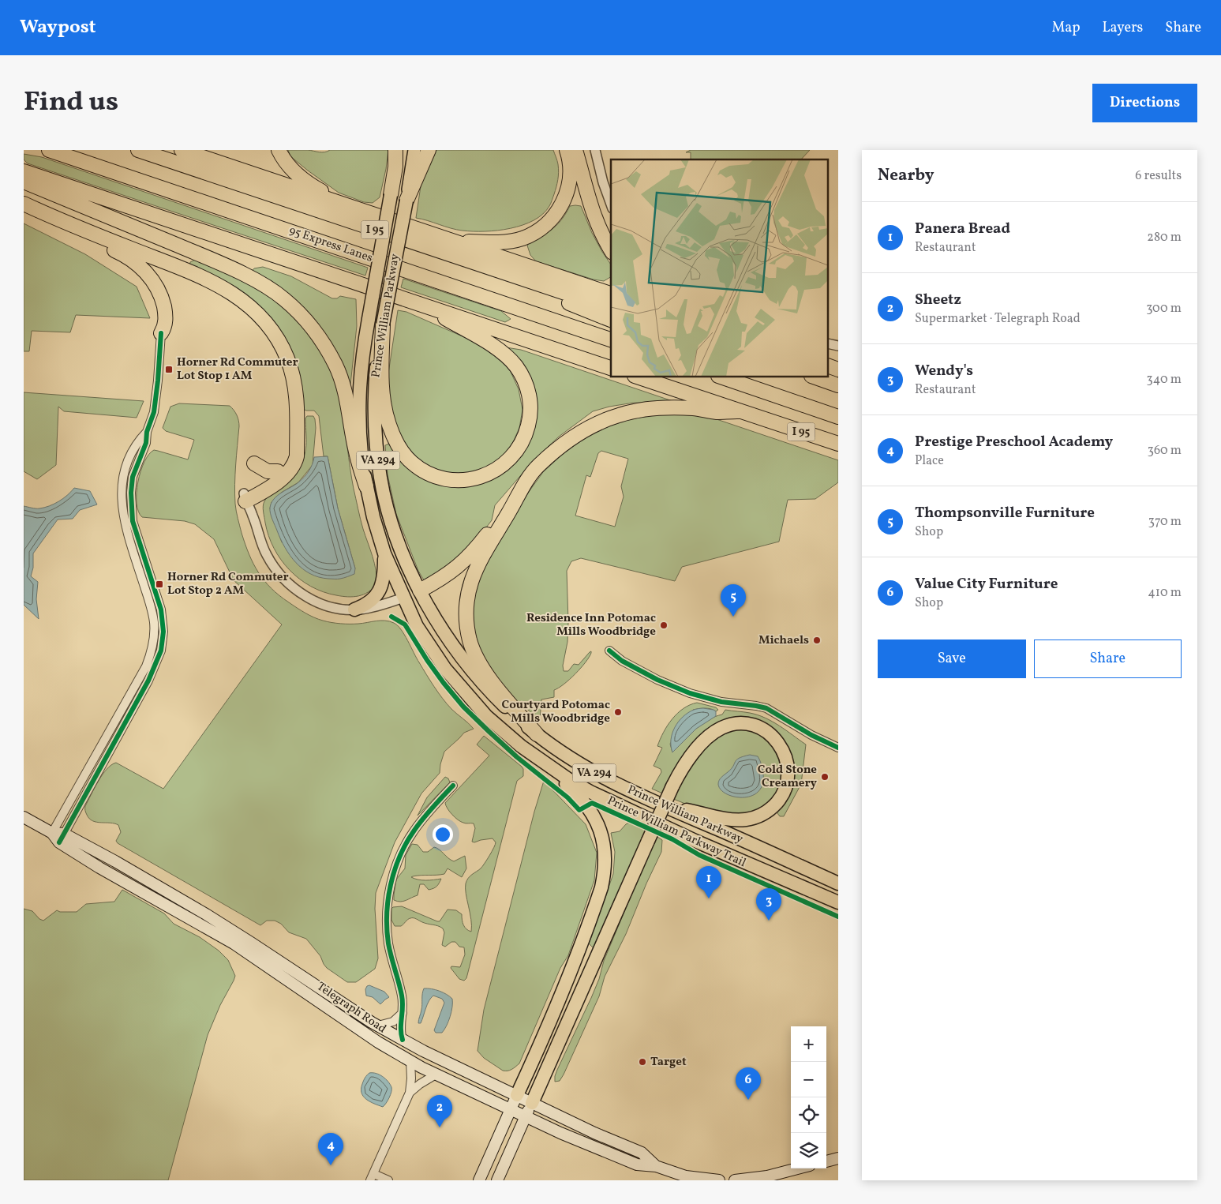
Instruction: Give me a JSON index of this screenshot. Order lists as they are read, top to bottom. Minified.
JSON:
{"streets":{"highway":["I 95","95 Express Lanes","Prince William Parkway","VA 294"],"main road":["Telegraph Road"],"cycle path":["Prince William Parkway Trail"]},"places":{"transit":["Horner Rd Commuter Lot Stop 1 AM","Horner Rd Commuter Lot Stop 2 AM"],"other":["Residence Inn Potomac Mills Woodbridge","Michaels","Courtyard Potomac Mills Woodbridge","Cold Stone Creamery","Target"]},"page":{"header":"Waypost","nav":["Map","Layers","Share"],"title":"Find us","buttons":["Directions",["Save","Share"]],"heading":["Nearby","6 results"],"list":[{"mark":"1","name":"Panera Bread","note":"Restaurant","value":"280 m"},{"mark":"2","name":"Sheetz","note":"Supermarket · Telegraph Road","value":"300 m"},{"mark":"3","name":"Wendy's","note":"Restaurant","value":"340 m"},{"mark":"4","name":"Prestige Preschool Academy","note":"Place","value":"360 m"},{"mark":"5","name":"Thompsonville Furniture","note":"Shop","value":"370 m"},{"mark":"6","name":"Value City Furniture","note":"Shop","value":"410 m"}],"pins":["5","1","3","6","2","4"],"map_buttons":["+","−"]}}
